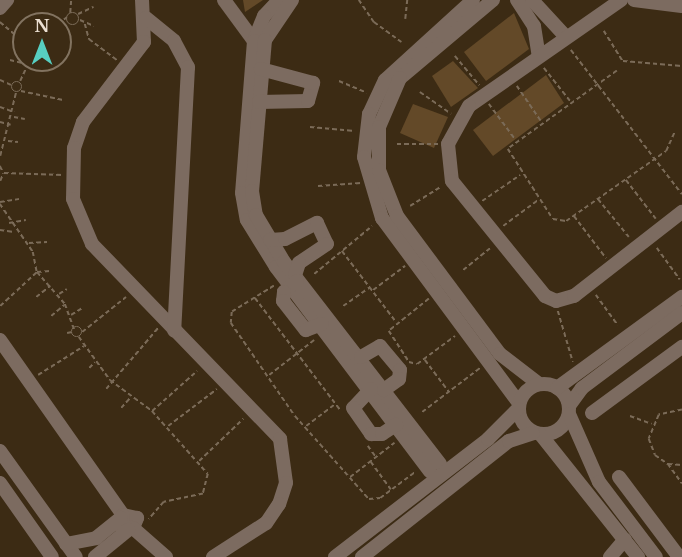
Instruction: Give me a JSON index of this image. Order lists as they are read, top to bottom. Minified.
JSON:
{"north":"top"}
